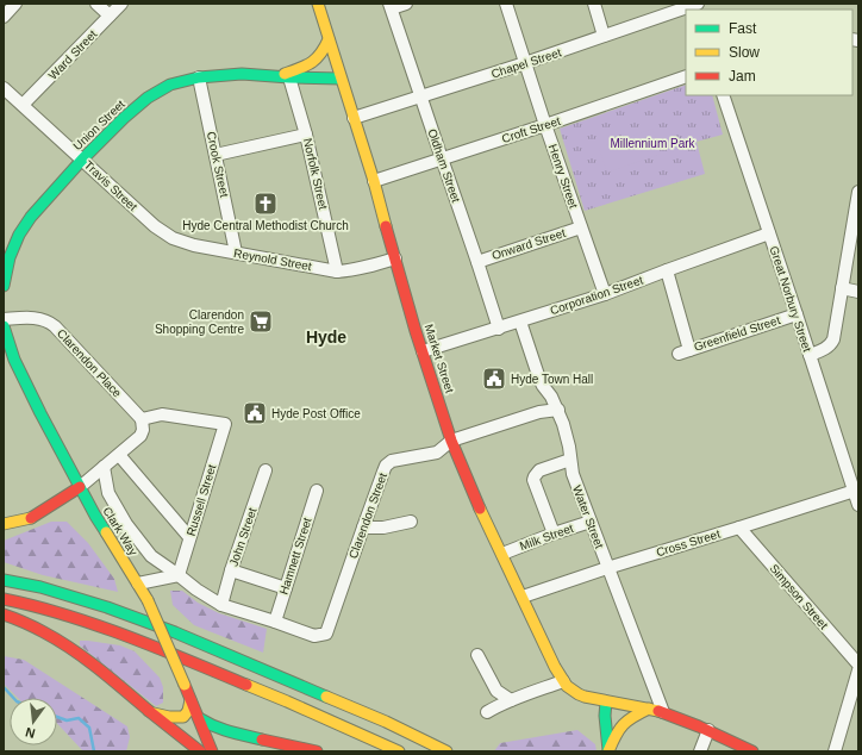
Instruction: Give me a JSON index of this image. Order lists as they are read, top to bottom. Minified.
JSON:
{"streets":{"main road":["Union Street","Market Street","Clark Way"],"street":["Ward Street","Chapel Street","Croft Street","Crook Street","Oldham Street","Norfolk Street","Henry Street","Travis Street","Onward Street","Reynold Street","Corporation Street","Great Norbury Street","Greenfield Street","Clarendon Place","Russell Street","Clarendon Street","Water Street","John Street","Milk Street","Cross Street","Hamnett Street","Simpson Street"]},"crossings":[["Ward Street","Travis Street"],["Chapel Street","Oldham Street"],["Chapel Street","Henry Street"],["Chapel Street","Market Street"],["Union Street","Crook Street"],["Union Street","Norfolk Street"],["Union Street","Travis Street"],["Union Street","Market Street"],["Croft Street","Oldham Street"],["Croft Street","Henry Street"],["Croft Street","Market Street"],["Crook Street","Reynold Street"],["Oldham Street","Onward Street"],["Oldham Street","Corporation Street"],["Norfolk Street","Reynold Street"],["Henry Street","Onward Street"],["Henry Street","Corporation Street"],["Travis Street","Reynold Street"],["Reynold Street","Market Street"],["Corporation Street","Great Norbury Street"],["Corporation Street","Greenfield Street"],["Corporation Street","Market Street"],["Corporation Street","Water Street"],["Great Norbury Street","Greenfield Street"],["Great Norbury Street","Cross Street"],["Market Street","Clarendon Street"],["Market Street","Milk Street"],["Market Street","Cross Street"],["Clarendon Place","Russell Street"],["Clarendon Street","Hamnett Street"],["Water Street","Milk Street"],["Water Street","Cross Street"],["Cross Street","Simpson Street"]],"districts":["Hyde"],"parks":["Millennium Park"],"places":{"church":["Hyde Central Methodist Church"],"supermarket":["Clarendon Shopping Centre"],"public building":["Hyde Town Hall","Hyde Post Office"]},"legend":["Fast","Slow","Jam"],"north":"bottom"}
